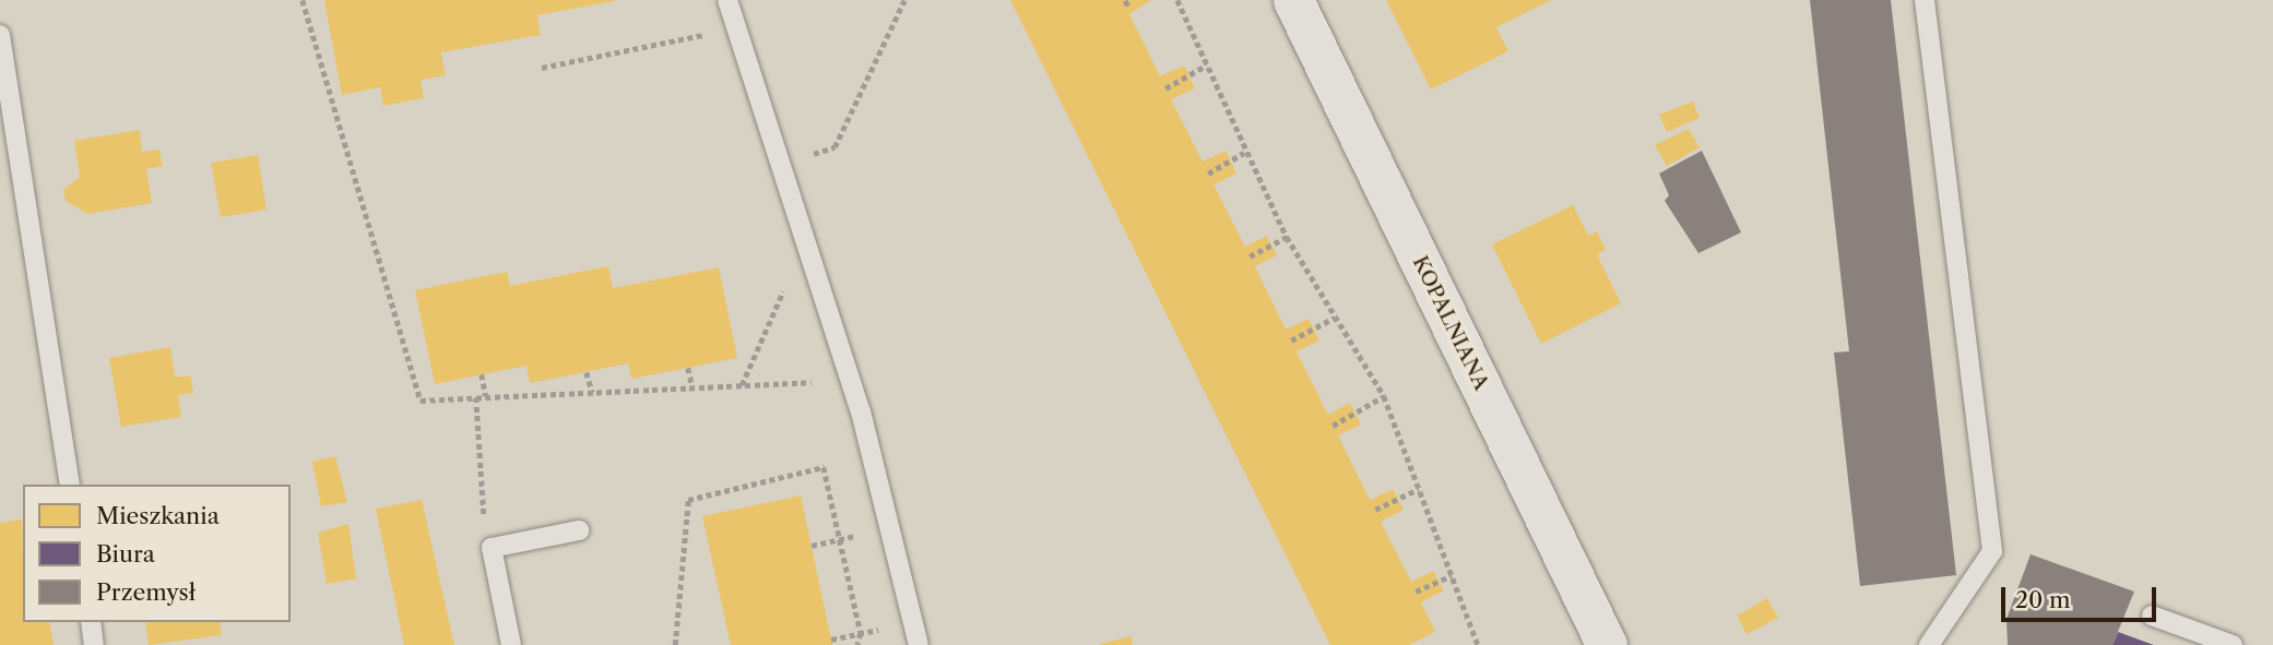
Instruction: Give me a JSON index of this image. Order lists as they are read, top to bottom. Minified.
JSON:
{"streets":{"street":["KOPALNIANA"]},"legend":["Mieszkania","Biura","Przemysł"],"scale_bar":"20 m"}
